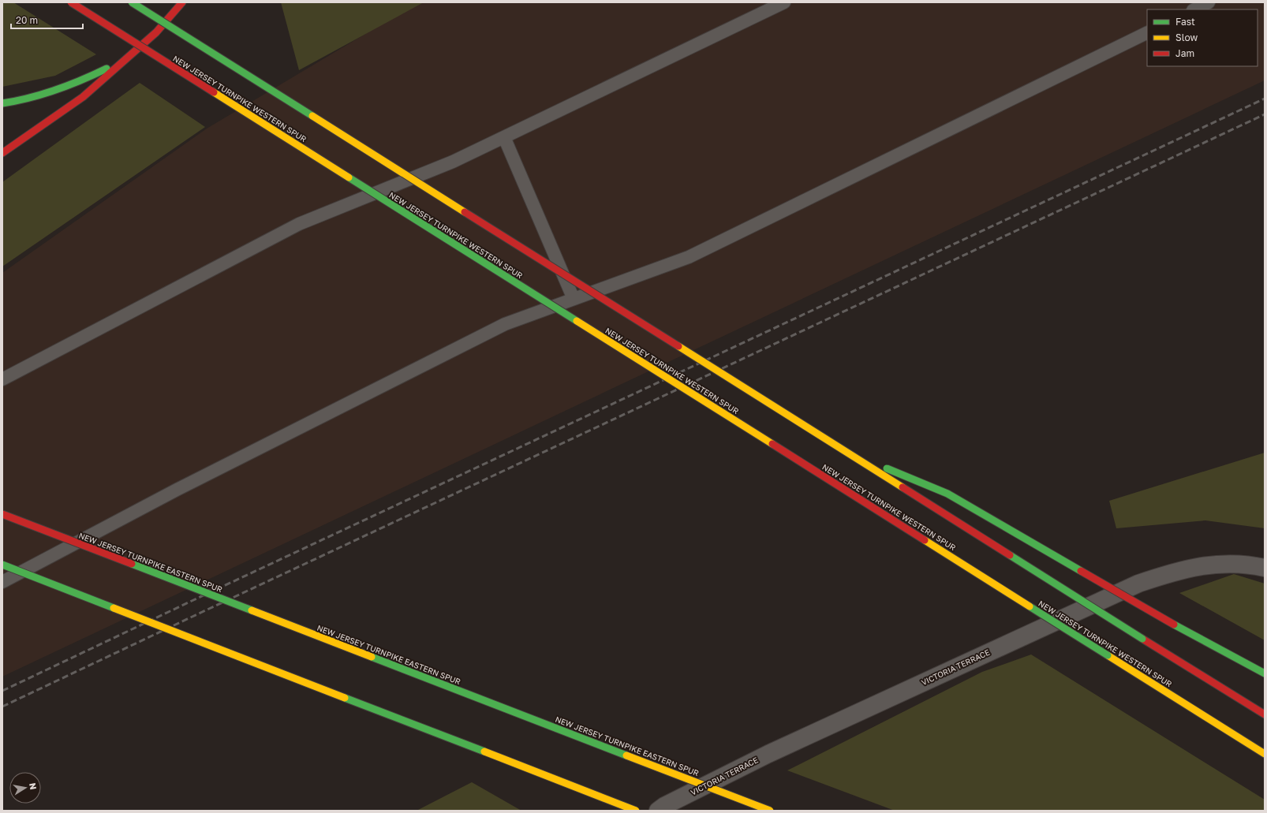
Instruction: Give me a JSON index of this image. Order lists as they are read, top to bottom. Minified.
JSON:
{"streets":{"highway":["NEW JERSEY TURNPIKE WESTERN SPUR","NEW JERSEY TURNPIKE EASTERN SPUR"],"street":["VICTORIA TERRACE"]},"legend":["Fast","Slow","Jam"],"scale_bar":"20 m","north":"right"}
